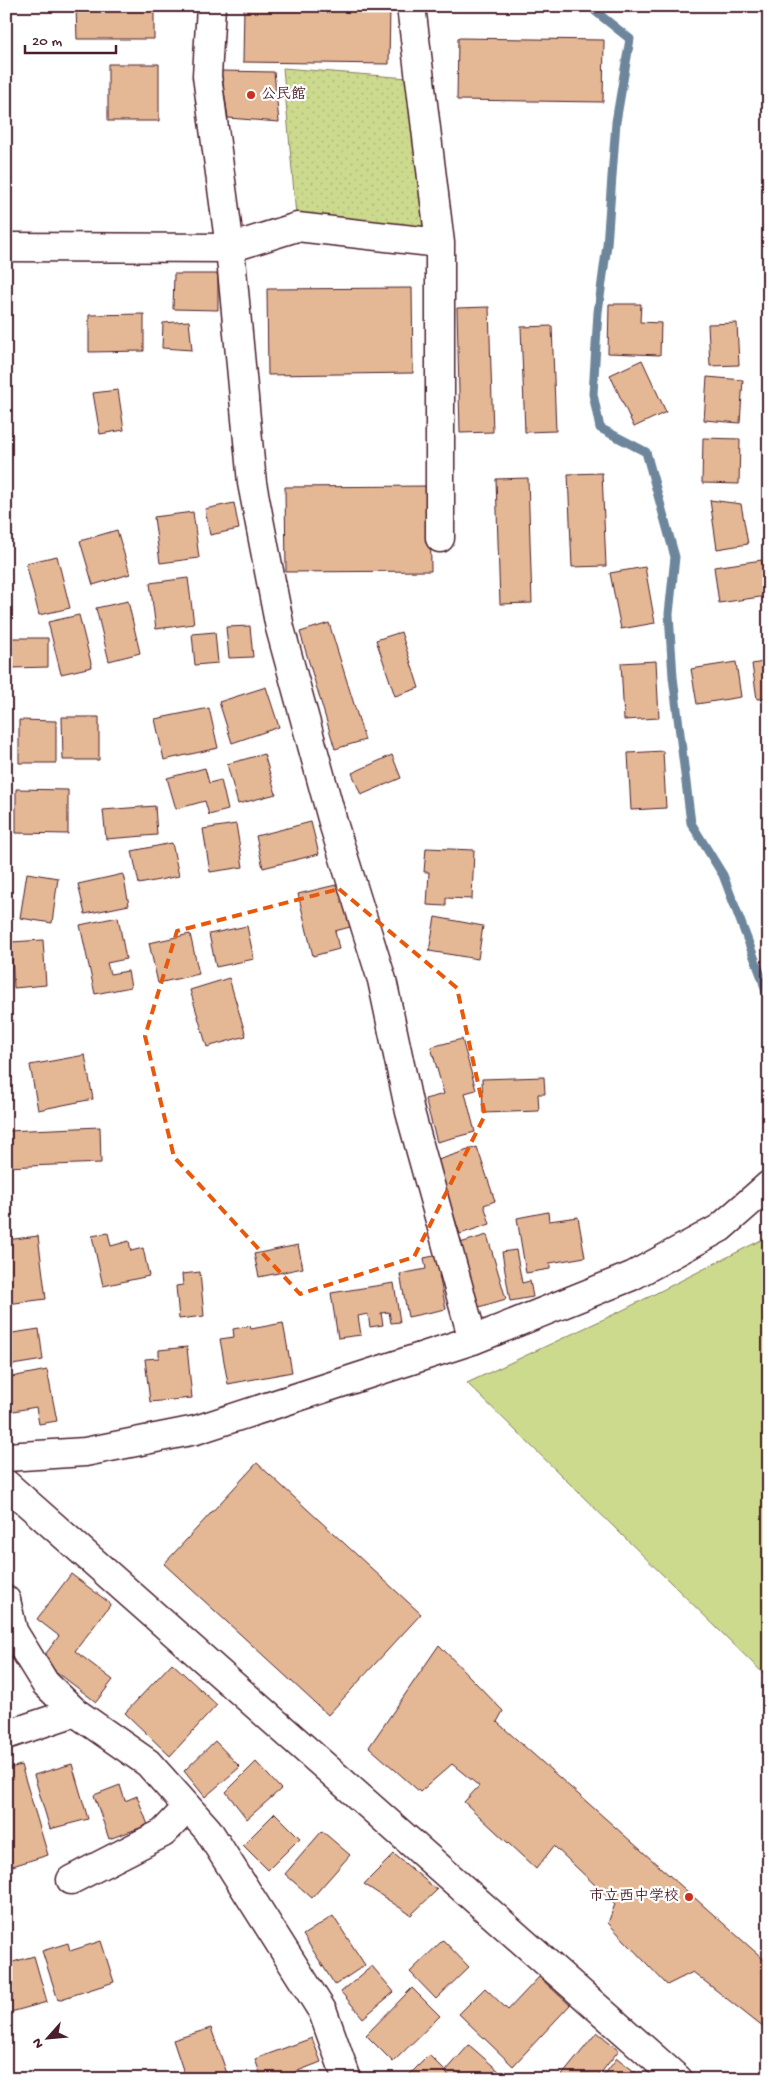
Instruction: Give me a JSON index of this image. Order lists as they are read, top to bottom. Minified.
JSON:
{"places":["公民館","市立西中学校"],"scale_bar":"20 m","north":"bottom left"}
